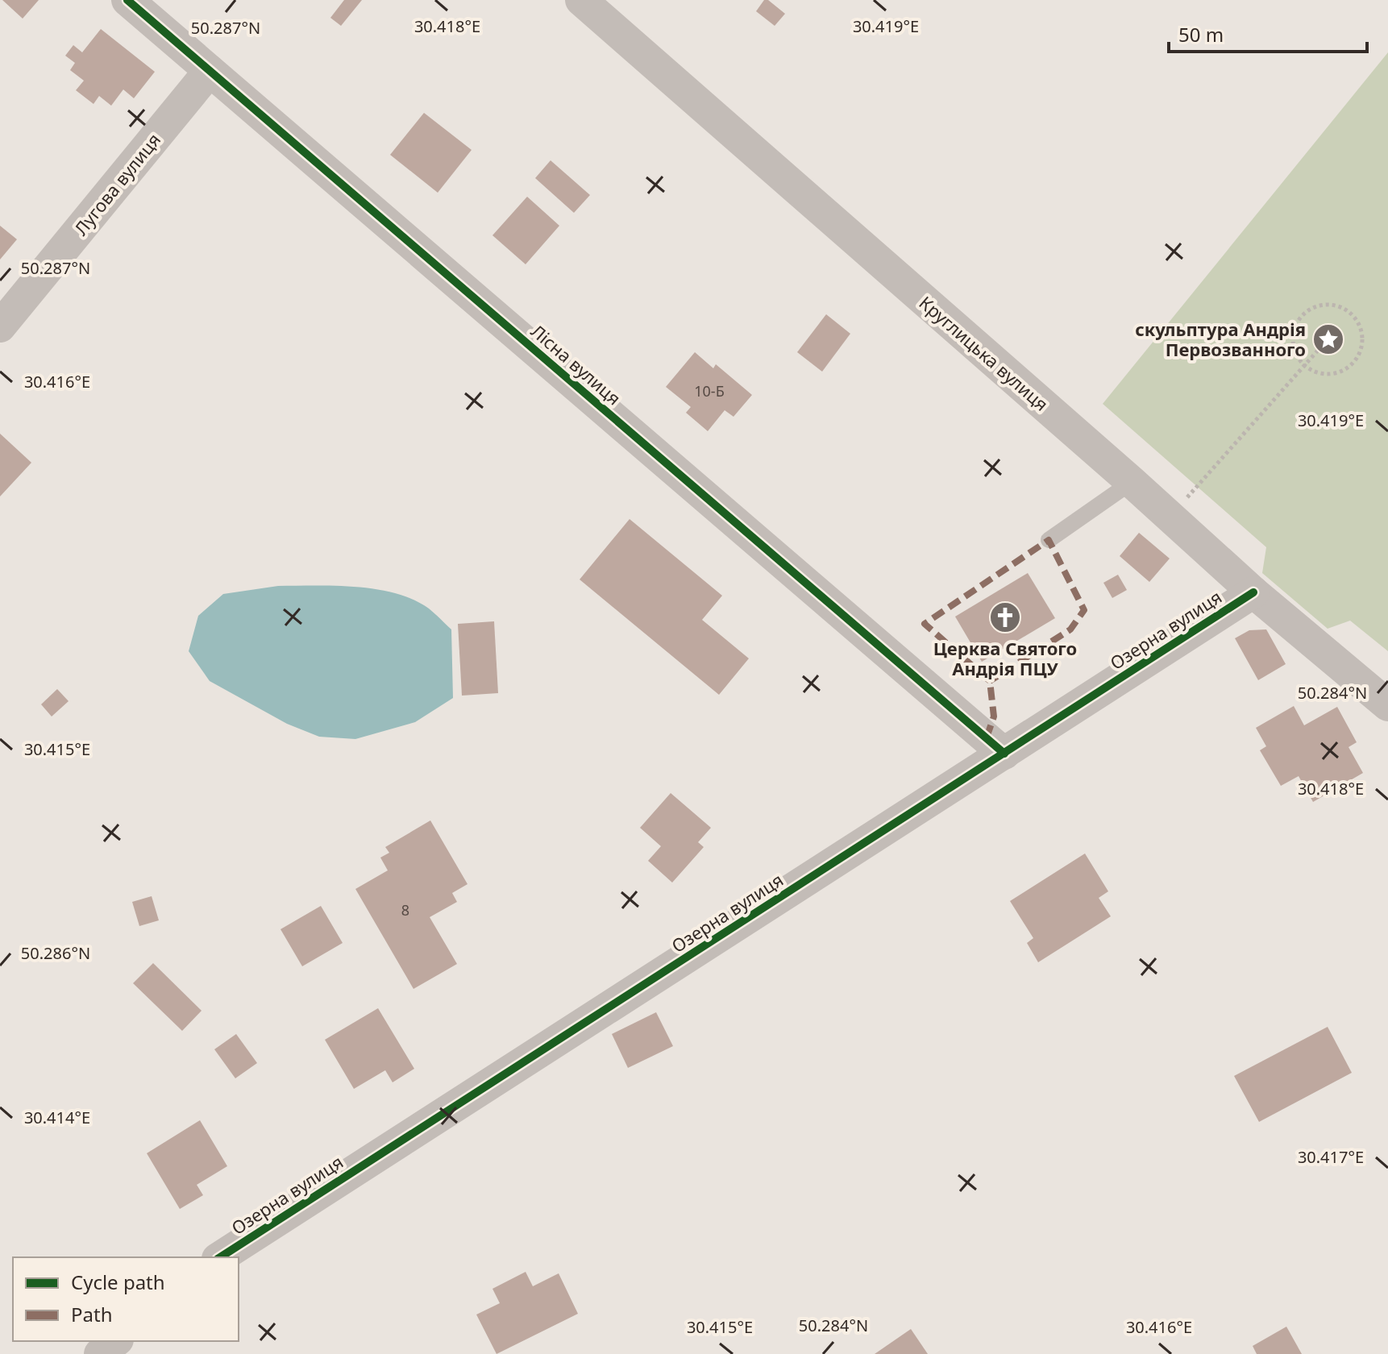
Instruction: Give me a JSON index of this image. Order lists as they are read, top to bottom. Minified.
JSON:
{"streets":{"street":["Лугова вулиця","Круглицька вулиця","Лісна вулиця","Озерна вулиця"]},"crossings":[["Лугова вулиця","Лісна вулиця"],["Круглицька вулиця","Озерна вулиця"],["Лісна вулиця","Озерна вулиця"]],"places":{"place":["скульптура Андрія Первозванного"],"church":["Церква Святого Андрія ПЦУ"]},"house_numbers":["10-Б","8"],"legend":["Cycle path","Path"],"scale_bar":"50 m","coordinates":["30.418°E","30.419°E","50.287°N","30.416°E","50.284°N","30.415°E","50.286°N","30.414°E","30.417°E"]}
